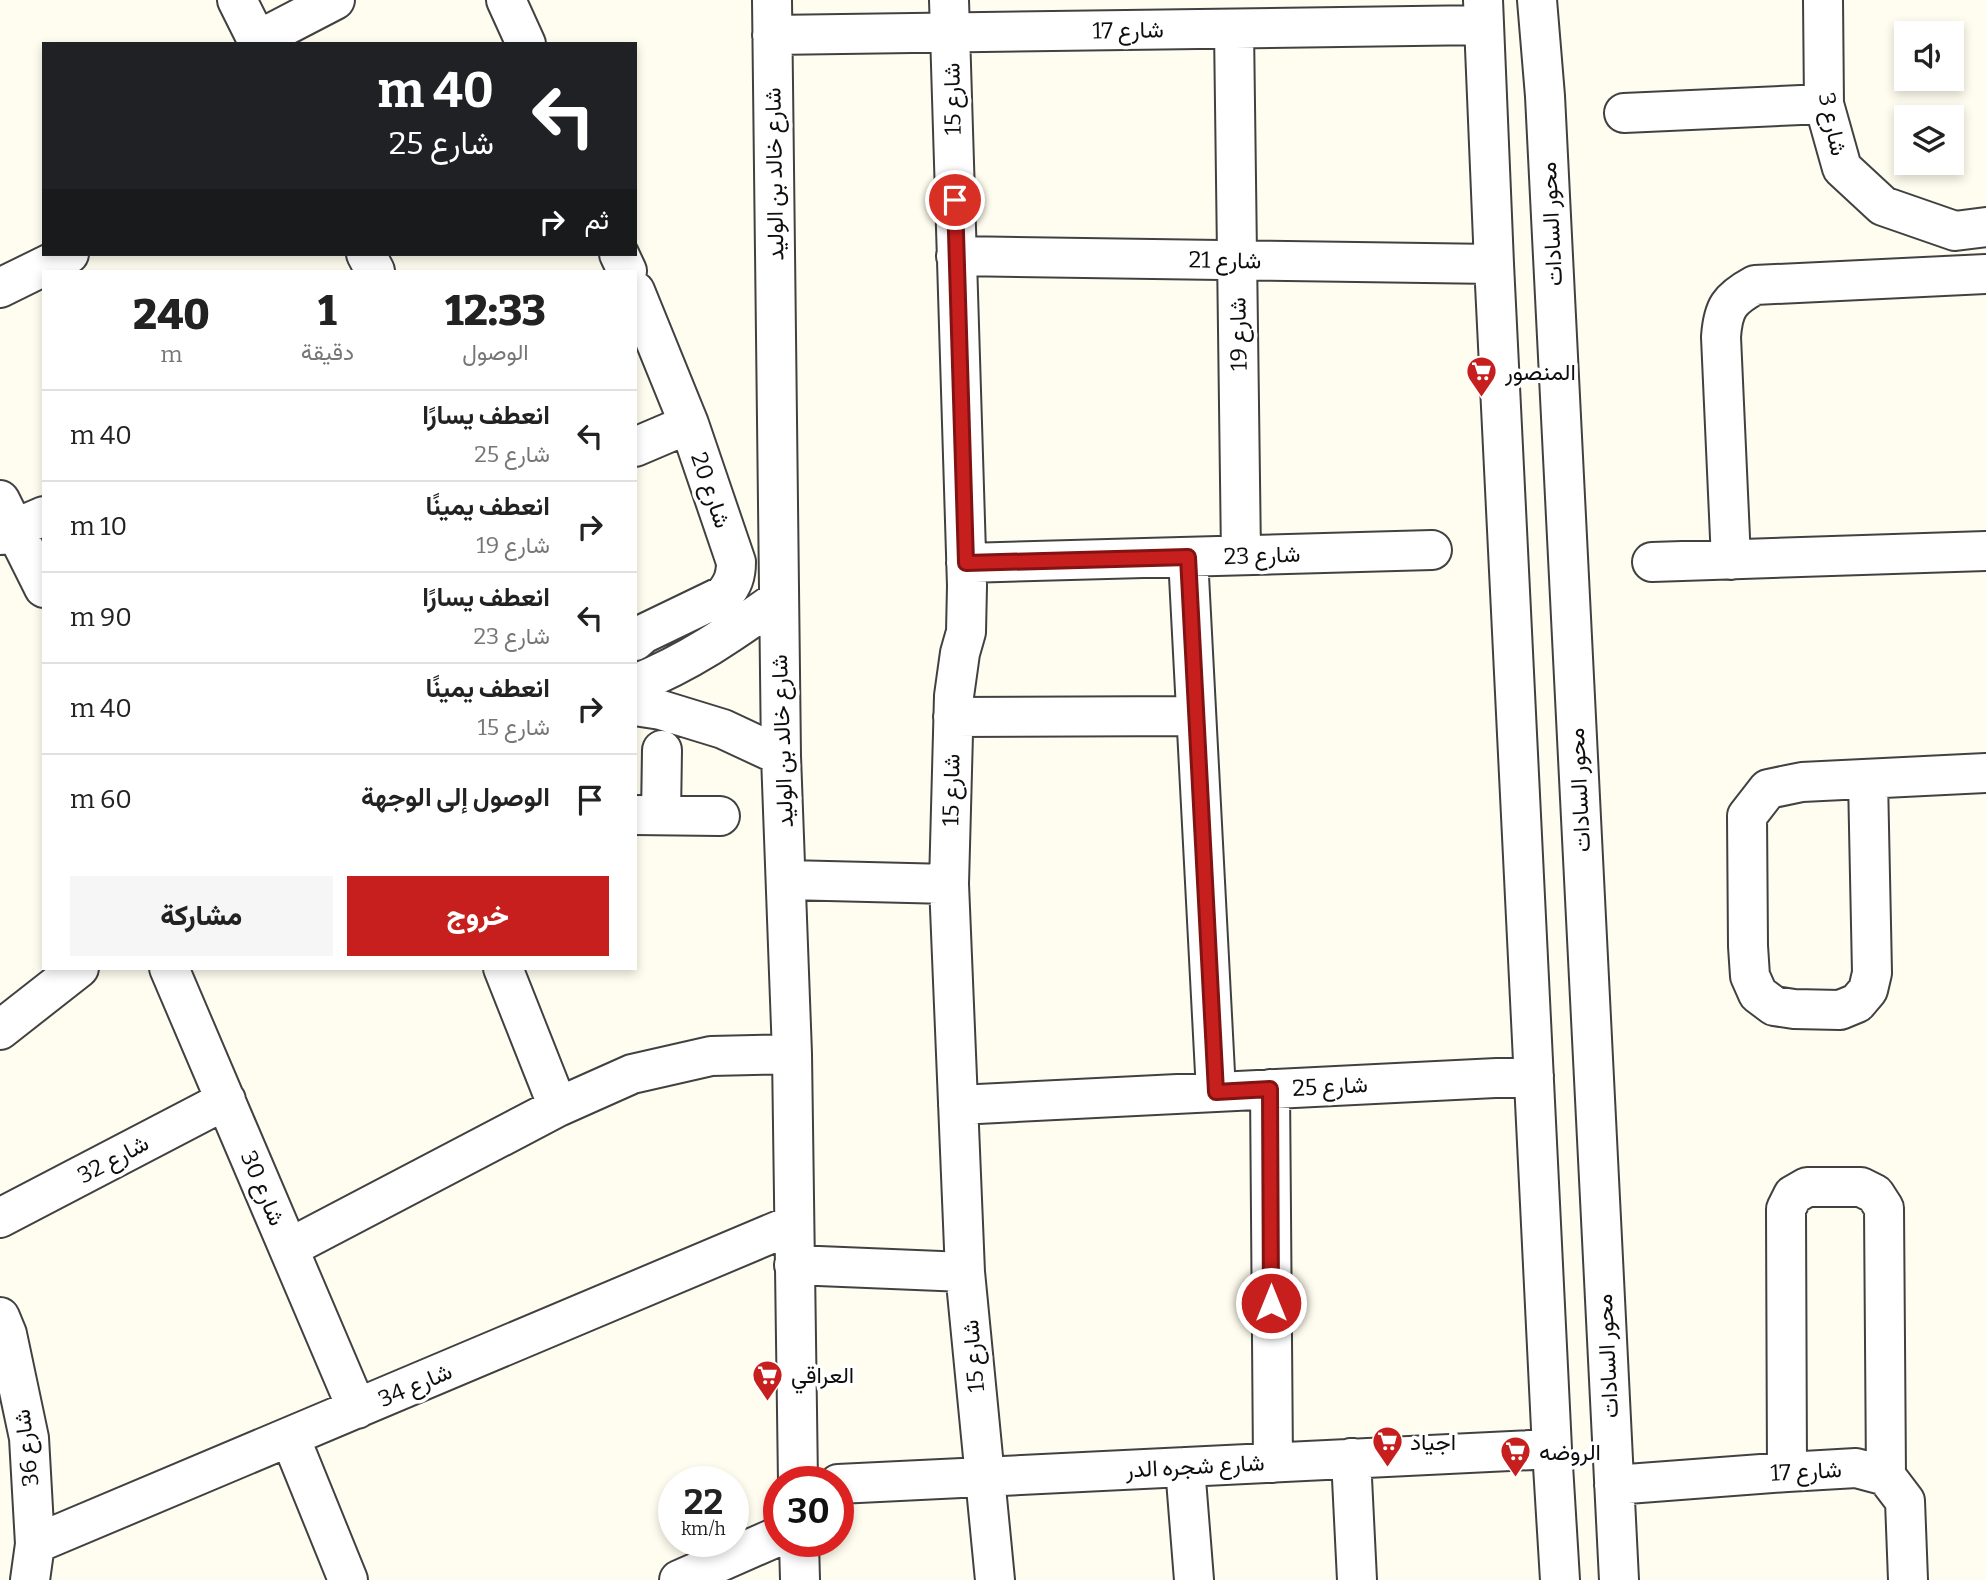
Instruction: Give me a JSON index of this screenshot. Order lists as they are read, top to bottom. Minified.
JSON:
{"streets":{"street":["شارع 17","شارع 15","شارع 3","شارع خالد بن الوليد","محور السادات","شارع 21","شارع 19","شارع 20","شارع 23","شارع 25","شارع 32","شارع 30","شارع 34","شارع 36","شارع شجره الدر"]},"crossings":[["شارع 17","شارع 15"],["شارع 17","شارع خالد بن الوليد"],["شارع 17","محور السادات"],["شارع 17","شارع 19"],["شارع 15","شارع 21"],["شارع 15","شارع 23"],["شارع 15","شارع 25"],["شارع 15","شارع شجره الدر"],["شارع خالد بن الوليد","شارع 34"],["شارع 21","شارع 19"],["شارع 19","شارع 23"],["شارع 32","شارع 30"],["شارع 30","شارع 34"],["شارع 34","شارع 36"]],"places":{"supermarket":["المنصور","العراقي","اجياد","الروضه"]},"page":{"turn":["40 m","شارع 25"],"then":"ثم","eta":["12:33","الوصول","1","دقيقة","240","m"],"list":[{"name":"انعطف يسارًا","note":"شارع 25","value":"40 m"},{"name":"انعطف يمينًا","note":"شارع 19","value":"10 m"},{"name":"انعطف يسارًا","note":"شارع 23","value":"90 m"},{"name":"انعطف يمينًا","note":"شارع 15","value":"40 m"},{"name":"الوصول إلى الوجهة","value":"60 m"}],"buttons":["خروج","مشاركة"],"speed":"22 km/h","limit":"30"}}
